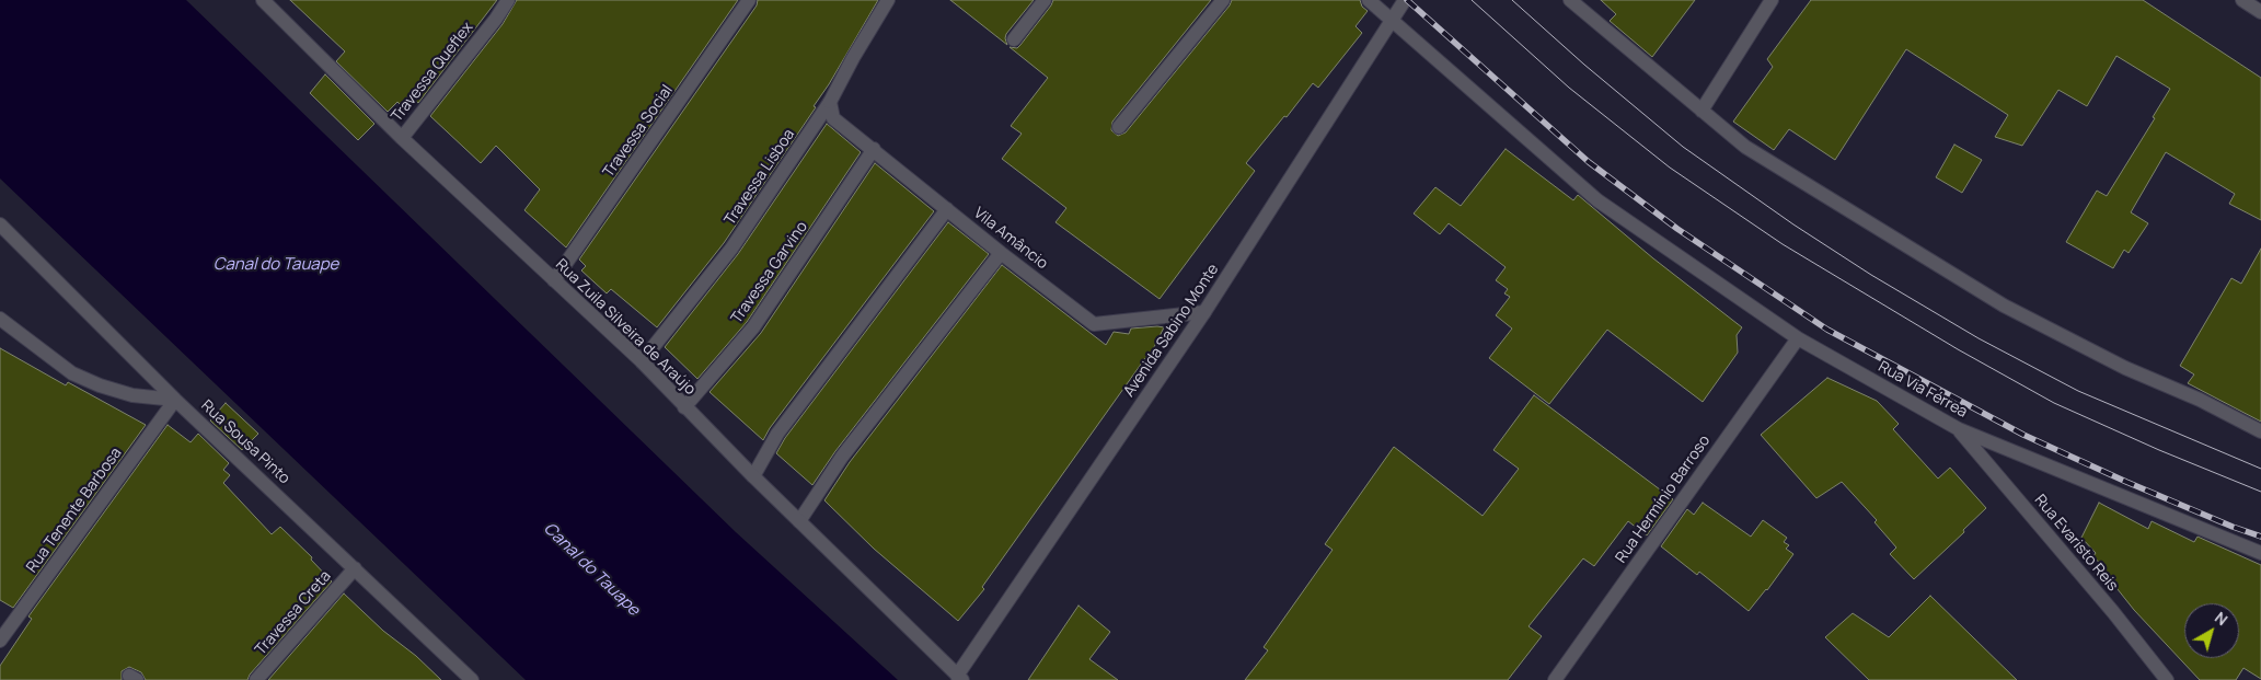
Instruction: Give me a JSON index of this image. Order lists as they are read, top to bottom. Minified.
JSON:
{"streets":{"street":["Travessa Queflex","Travessa Social","Travessa Lisboa","Vila Amâncio","Travessa Garvino","Rua Zuila Silveira de Araújo","Avenida Sabino Monte","Rua Via Férrea","Rua Sousa Pinto","Rua Hermínio Barroso","Rua Tenente Barbosa","Rua Evaristo Reis","Travessa Creta"]},"crossings":[["Travessa Queflex","Rua Zuila Silveira de Araújo"],["Travessa Social","Rua Zuila Silveira de Araújo"],["Travessa Lisboa","Vila Amâncio"],["Travessa Lisboa","Rua Zuila Silveira de Araújo"],["Vila Amâncio","Travessa Garvino"],["Vila Amâncio","Avenida Sabino Monte"],["Travessa Garvino","Rua Zuila Silveira de Araújo"],["Rua Zuila Silveira de Araújo","Avenida Sabino Monte"],["Avenida Sabino Monte","Rua Via Férrea"],["Rua Via Férrea","Rua Hermínio Barroso"],["Rua Via Férrea","Rua Evaristo Reis"],["Rua Sousa Pinto","Rua Tenente Barbosa"],["Rua Sousa Pinto","Travessa Creta"]],"water":["Canal do Tauape"],"north":"top right"}
